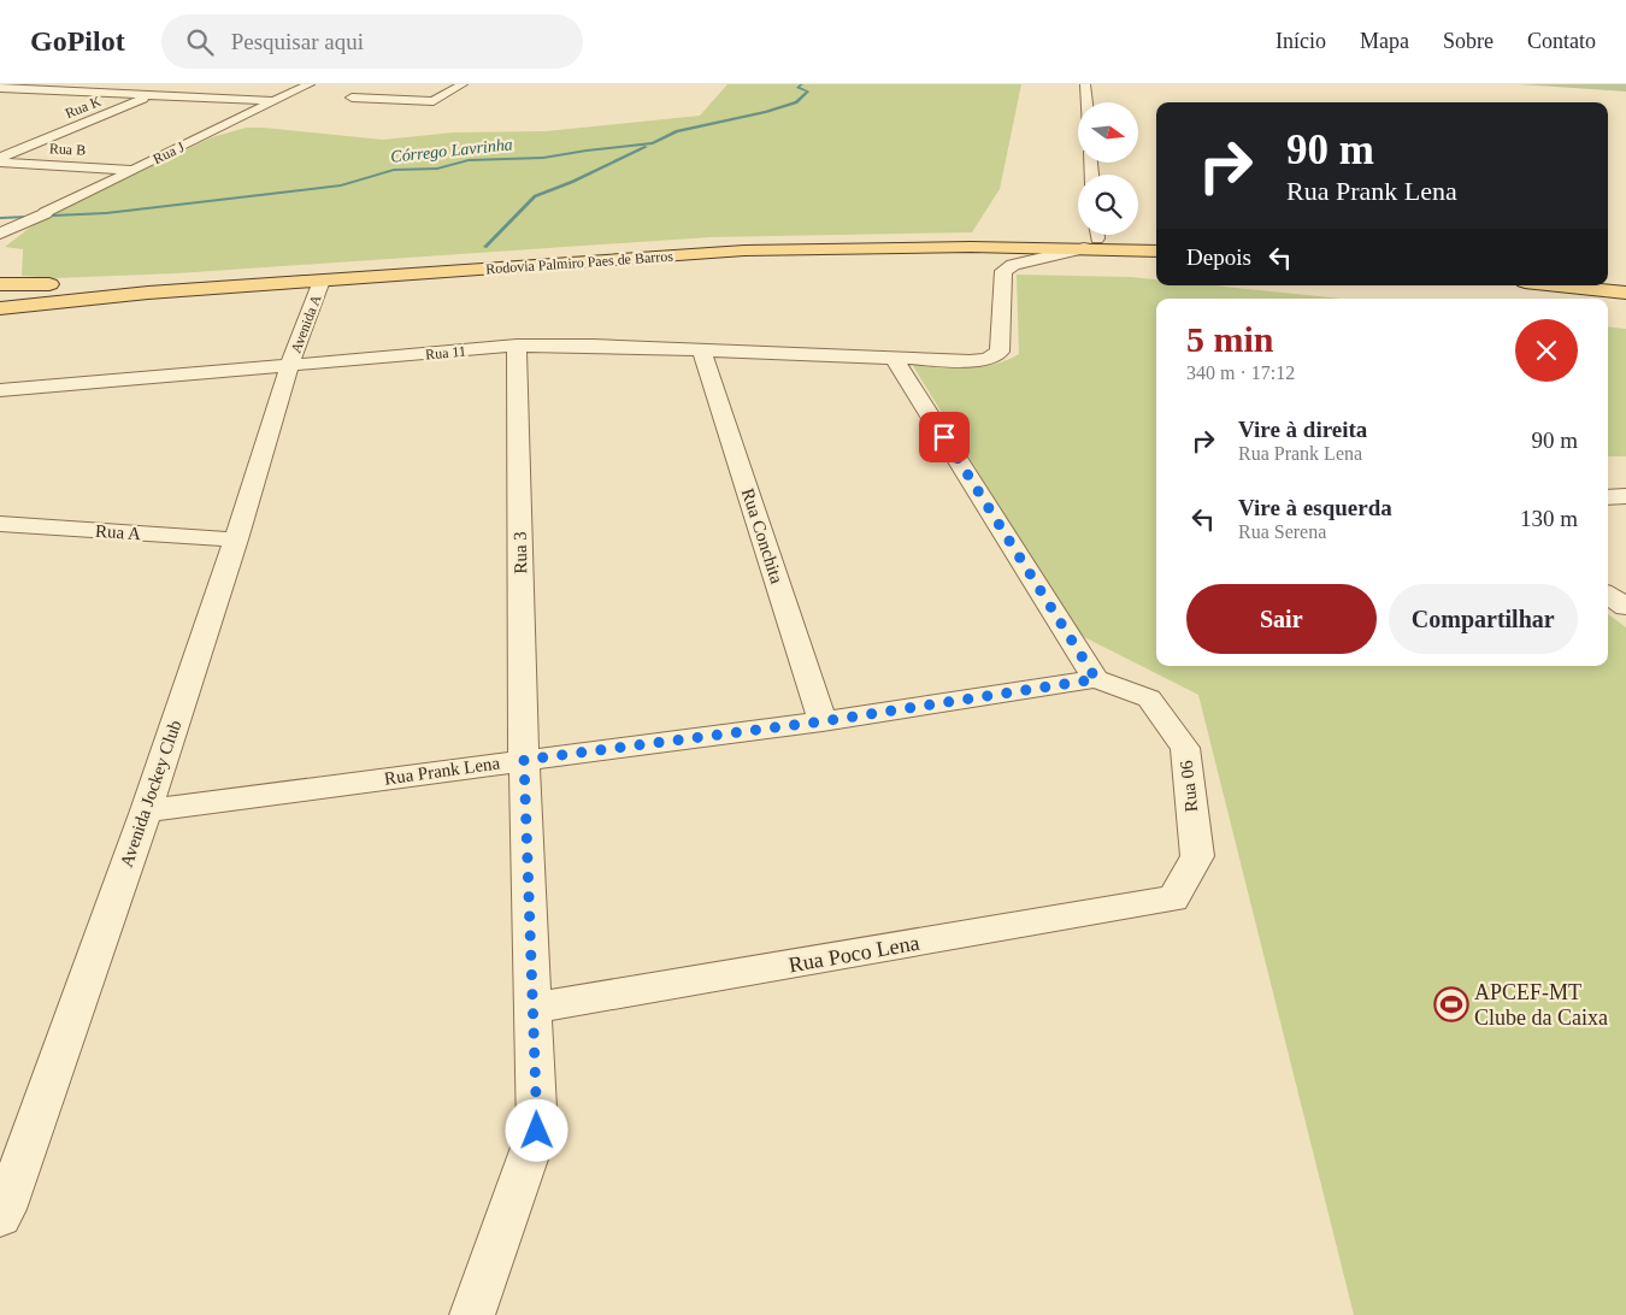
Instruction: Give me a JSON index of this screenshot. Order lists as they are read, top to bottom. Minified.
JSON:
{"streets":{"main road":["Rodovia Palmiro Paes de Barros"],"street":["Rua K","Rua B","Rua J","Avenida A","Rua 11","Rua A","Rua Conchita","Rua 3","Rua Prank Lena","Rua 06","Avenida Jockey Club","Rua Poco Lena"]},"crossings":[["Rua K","Rua B"],["Rua B","Rua J"],["Rodovia Palmiro Paes de Barros","Avenida A"],["Rodovia Palmiro Paes de Barros","Rua 11"],["Avenida A","Rua 11"],["Avenida A","Avenida Jockey Club"],["Rua 11","Rua Conchita"],["Rua 11","Rua 3"],["Rua 11","Avenida Jockey Club"],["Rua A","Avenida Jockey Club"],["Rua Conchita","Rua Prank Lena"],["Rua 3","Rua Prank Lena"],["Rua 3","Rua Poco Lena"],["Rua Prank Lena","Rua 06"],["Rua Prank Lena","Avenida Jockey Club"],["Rua 06","Rua Poco Lena"]],"water":["Córrego Lavrinha"],"places":{"sports":["APCEF-MT Clube da Caixa"]},"north":"right","page":{"header":"GoPilot","search":"Pesquisar aqui","nav":["Início","Mapa","Sobre","Contato"],"turn":["90 m","Rua Prank Lena"],"then":"Depois","heading":["5 min","340 m · 17:12"],"list":[{"name":"Vire à direita","note":"Rua Prank Lena","value":"90 m"},{"name":"Vire à esquerda","note":"Rua Serena","value":"130 m"}],"buttons":["Sair","Compartilhar"]}}
